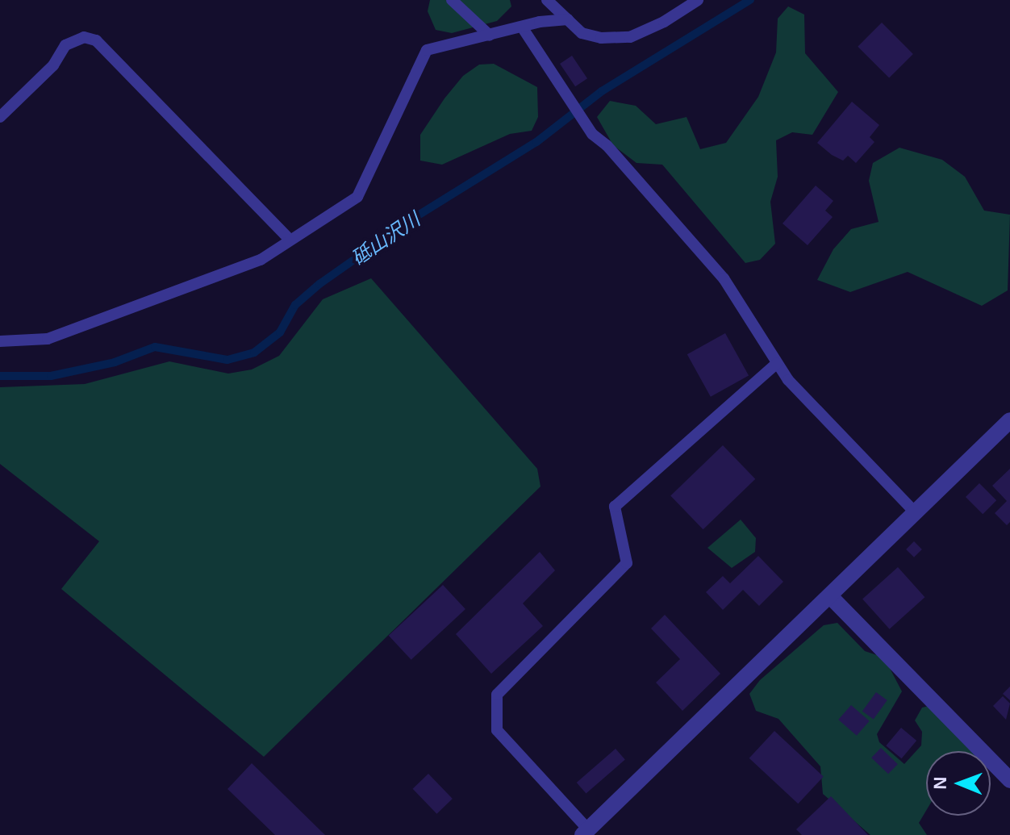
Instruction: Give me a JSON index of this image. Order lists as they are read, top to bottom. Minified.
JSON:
{"water":["砥山沢川"],"north":"left"}
